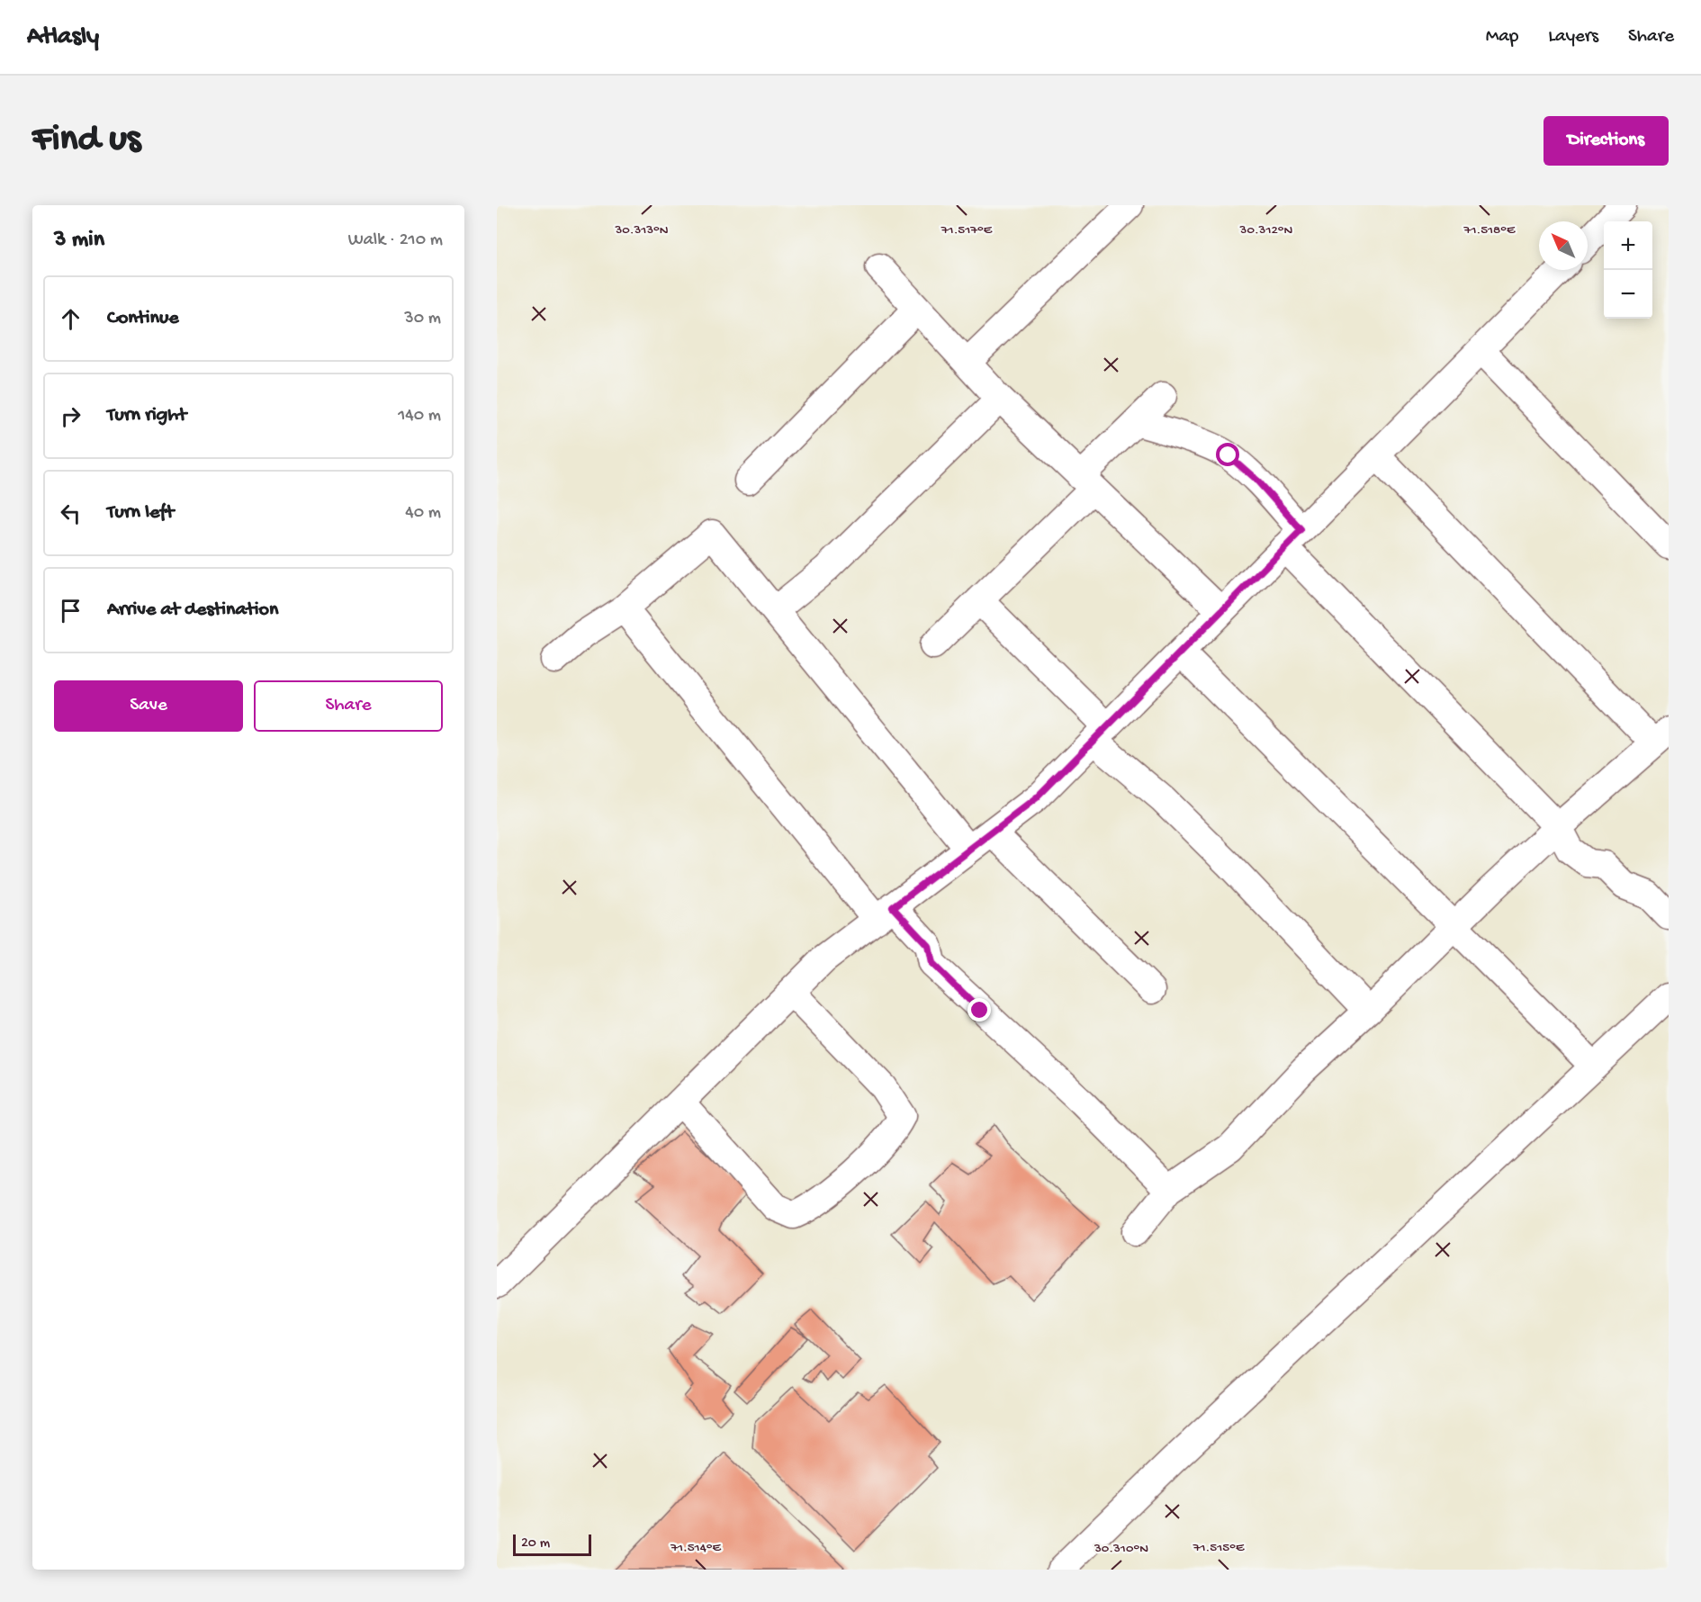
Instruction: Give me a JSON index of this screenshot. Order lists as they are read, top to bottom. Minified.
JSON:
{"scale_bar":"20 m","north":"top left","page":{"header":"Atlasly","nav":["Map","Layers","Share"],"buttons":["Directions",["Save","Share"]],"title":"Find us","heading":["3 min","Walk · 210 m"],"map_buttons":["+","−"],"list":[["Continue","30 m"],["Turn right","140 m"],["Turn left","40 m"],"Arrive at destination"],"scale":"20 m"},"coordinates":["30.313°N","30.312°N","71.518°E","71.517°E","71.514°E","71.515°E","30.310°N"]}
